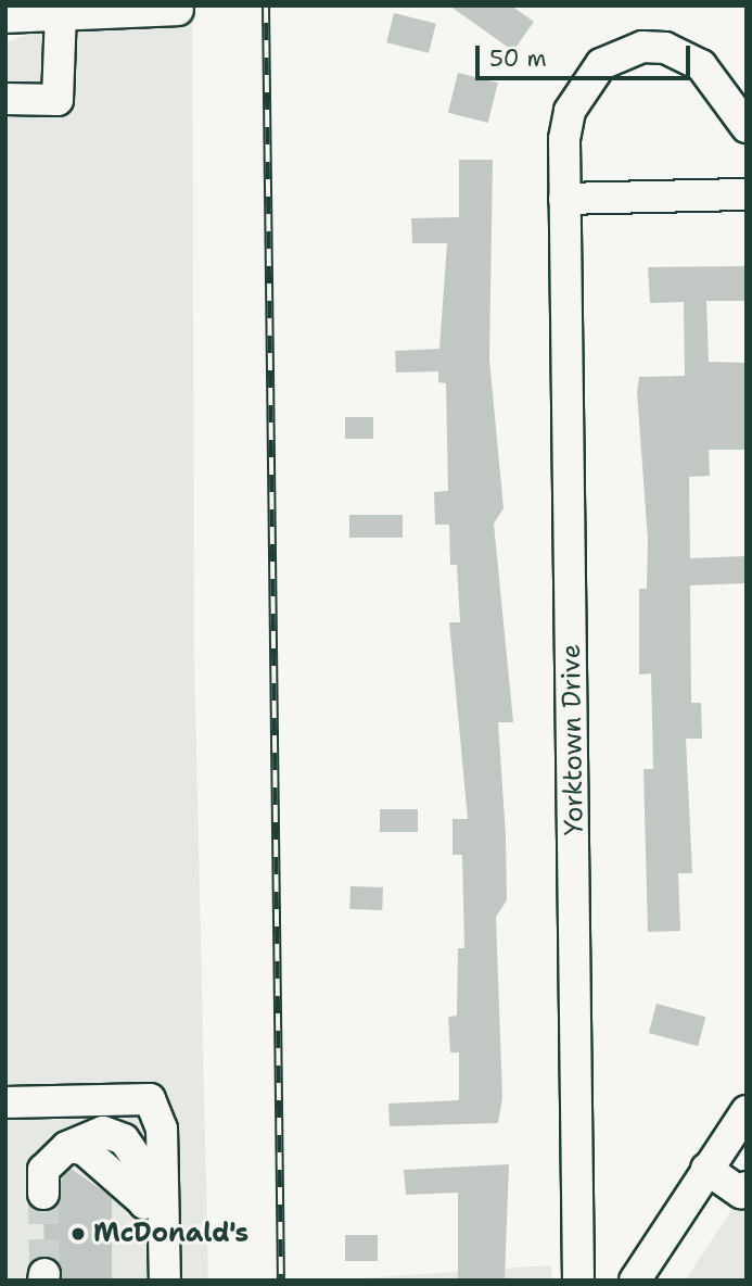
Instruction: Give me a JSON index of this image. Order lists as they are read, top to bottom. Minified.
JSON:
{"streets":{"street":["Yorktown Drive"]},"places":["McDonald's"],"scale_bar":"50 m"}
